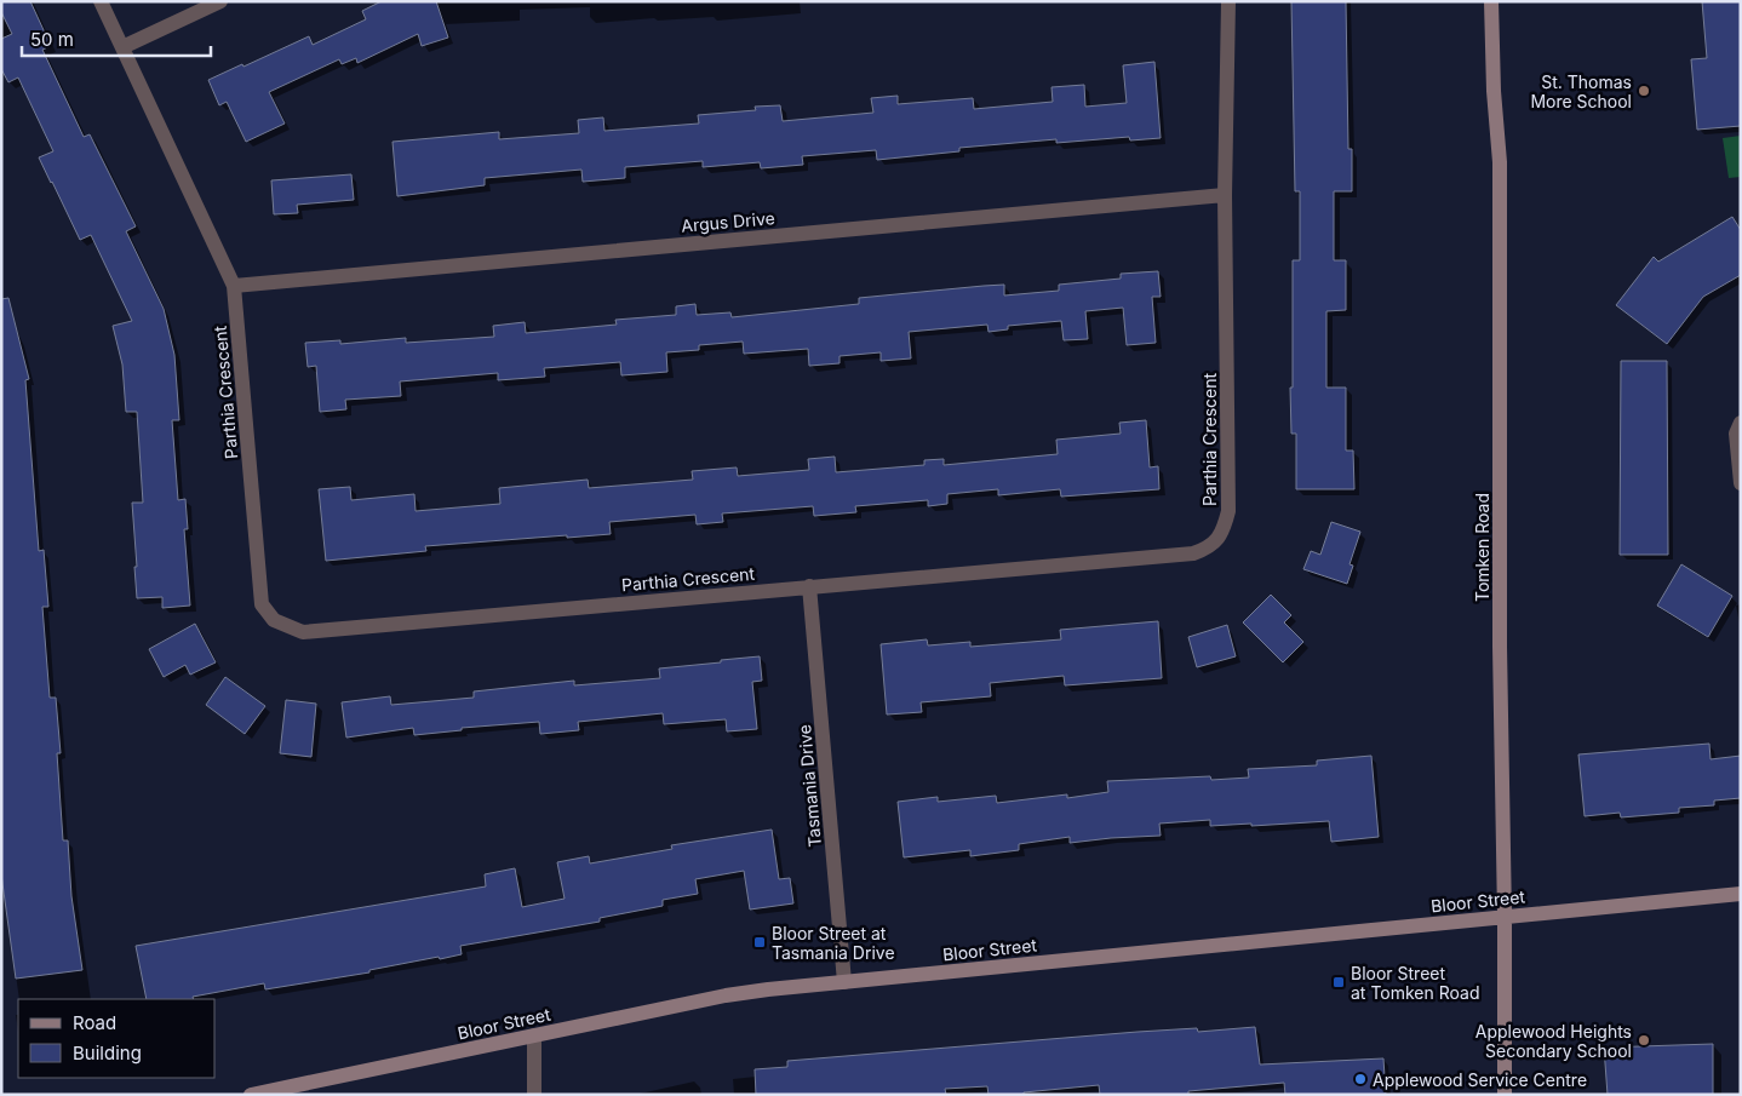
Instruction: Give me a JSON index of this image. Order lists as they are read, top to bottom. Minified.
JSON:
{"streets":{"street":["Argus Drive","Parthia Crescent","Tomken Road","Tasmania Drive","Bloor Street"]},"crossings":[["Argus Drive","Parthia Crescent"],["Parthia Crescent","Tasmania Drive"],["Tomken Road","Bloor Street"],["Tasmania Drive","Bloor Street"]],"places":{"other":["St. Thomas More School","Applewood Heights Secondary School","Applewood Service Centre"],"transit":["Bloor Street at Tasmania Drive","Bloor Street at Tomken Road"]},"legend":["Road","Building"],"scale_bar":"50 m"}
